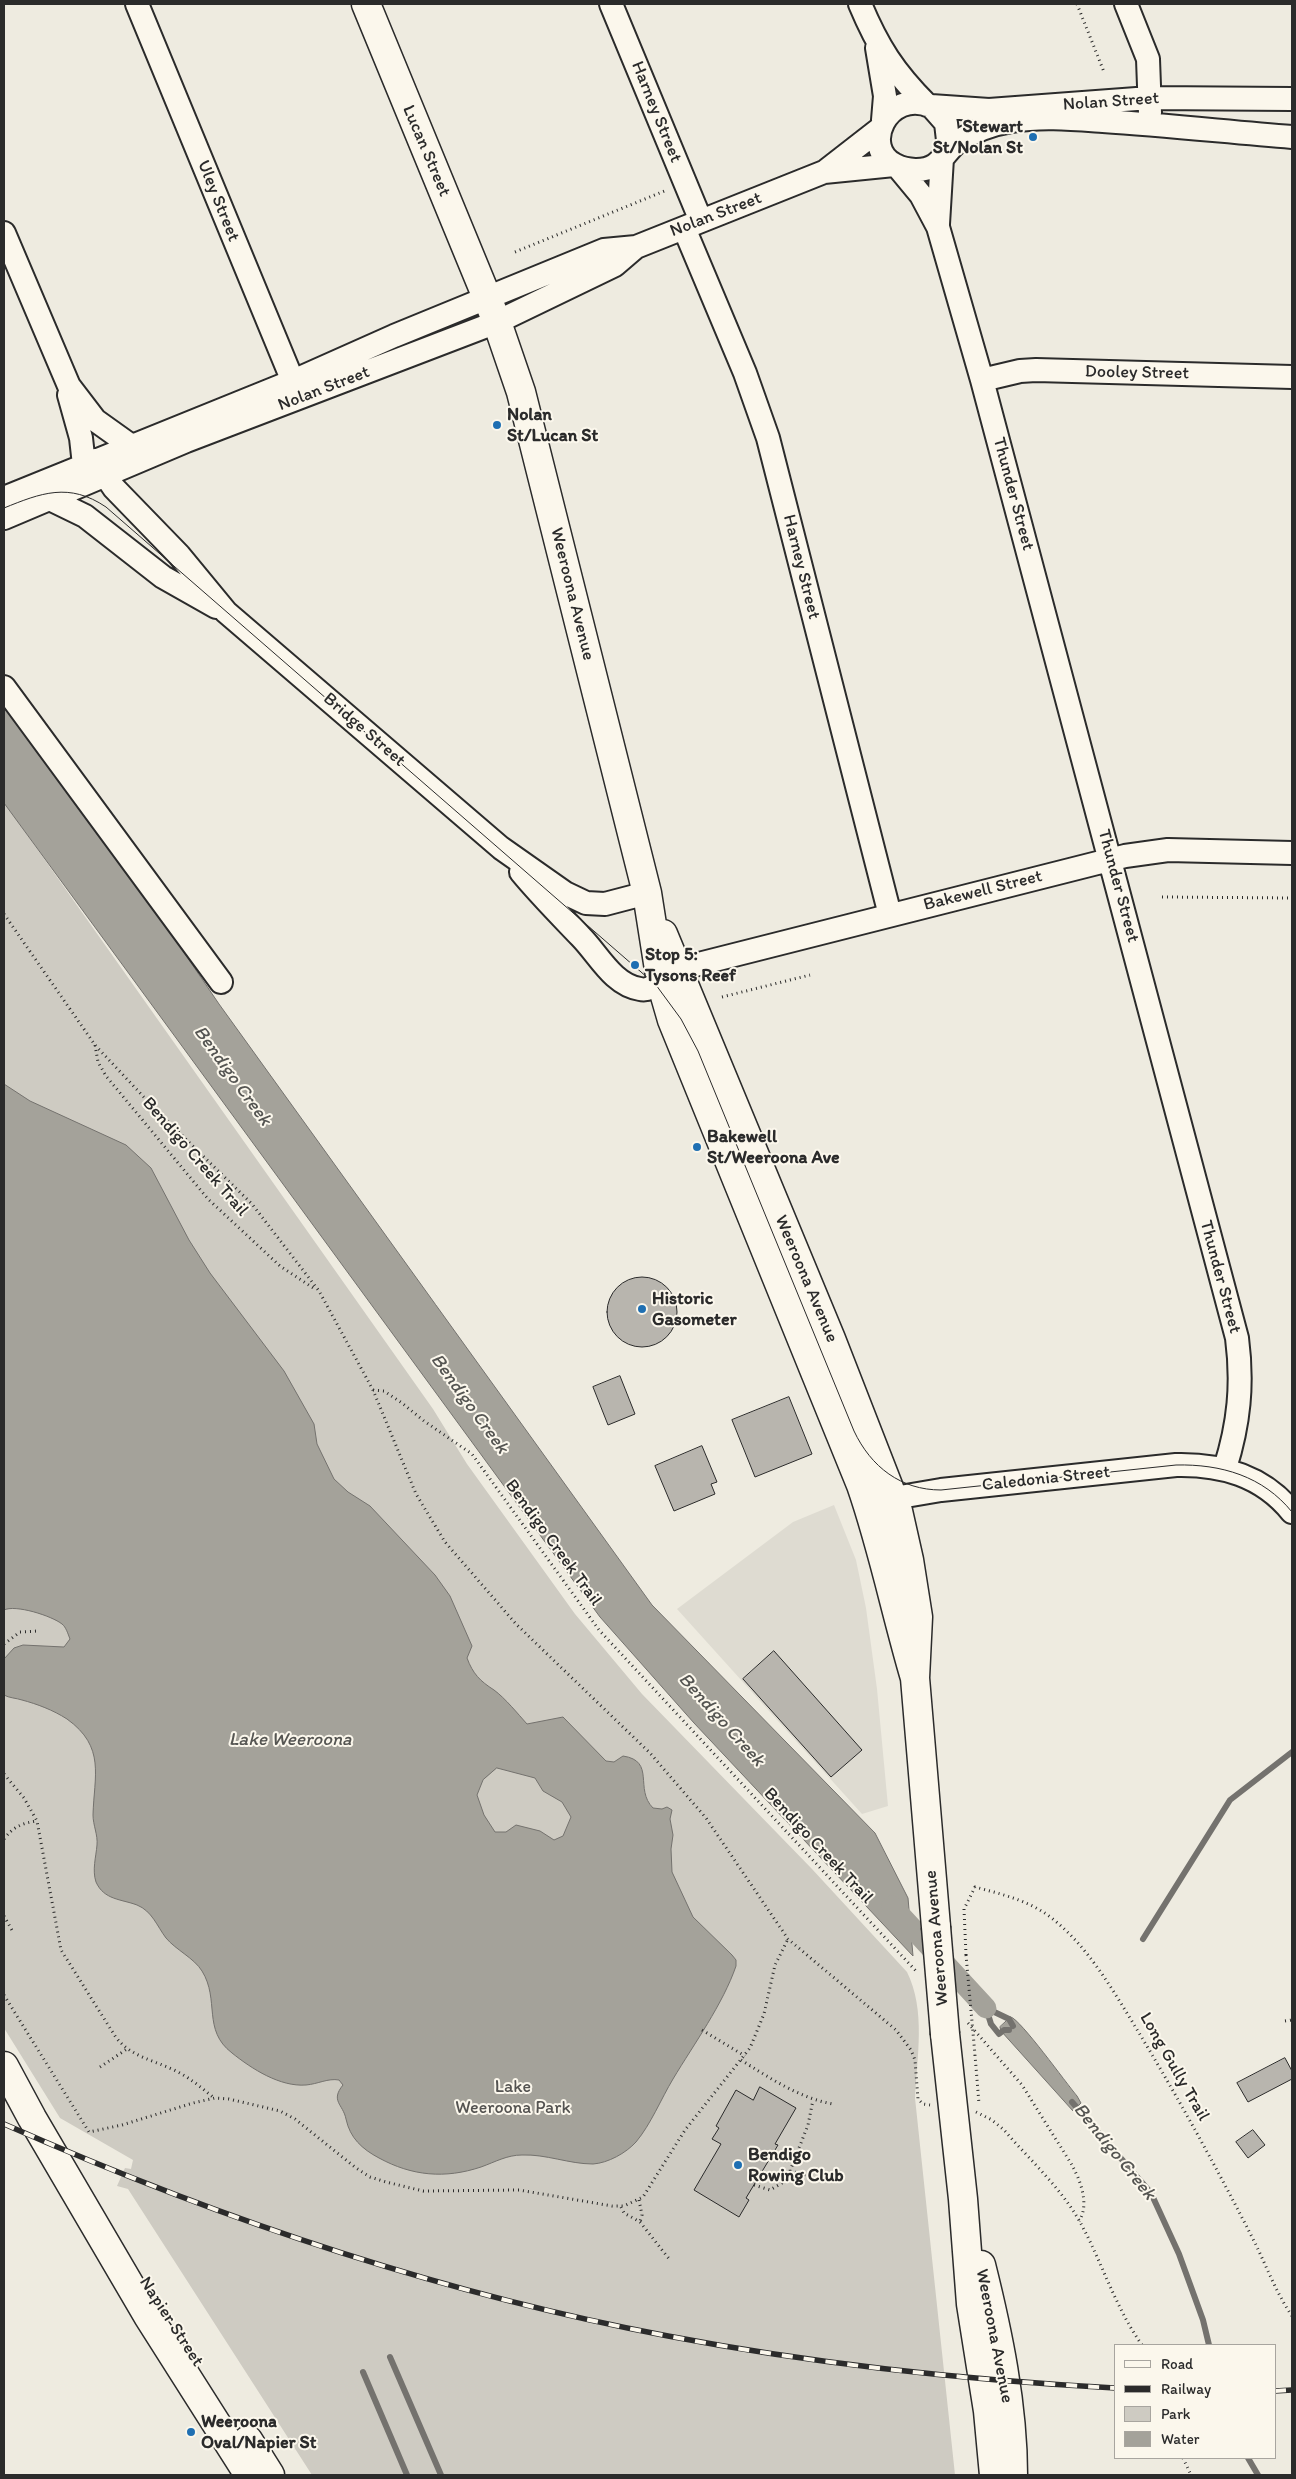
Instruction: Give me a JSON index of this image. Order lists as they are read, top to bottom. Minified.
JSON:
{"streets":{"main road":["Lucan Street","Weeroona Avenue","Caledonia Street","Napier Street"],"street":["Nolan Street","Harney Street","Uley Street","Dooley Street","Thunder Street","Bridge Street","Bakewell Street"],"path":["Bendigo Creek Trail","Long Gully Trail"]},"crossings":[["Nolan Street","Harney Street"],["Nolan Street","Lucan Street"],["Nolan Street","Uley Street"],["Nolan Street","Thunder Street"],["Nolan Street","Weeroona Avenue"],["Nolan Street","Bridge Street"],["Harney Street","Bakewell Street"],["Lucan Street","Weeroona Avenue"],["Dooley Street","Thunder Street"],["Thunder Street","Bakewell Street"],["Thunder Street","Caledonia Street"],["Weeroona Avenue","Bridge Street"],["Weeroona Avenue","Bakewell Street"],["Weeroona Avenue","Caledonia Street"],["Bridge Street","Bakewell Street"]],"water":["Bendigo Creek","Lake Weeroona"],"parks":["Lake Weeroona Park"],"places":["Stewart St/Nolan St","Nolan St/Lucan St","Stop 5: Tysons Reef","Bakewell St/Weeroona Ave","Historic Gasometer","Bendigo Rowing Club","Weeroona Oval/Napier St"],"legend":["Road","Railway","Park","Water"]}
